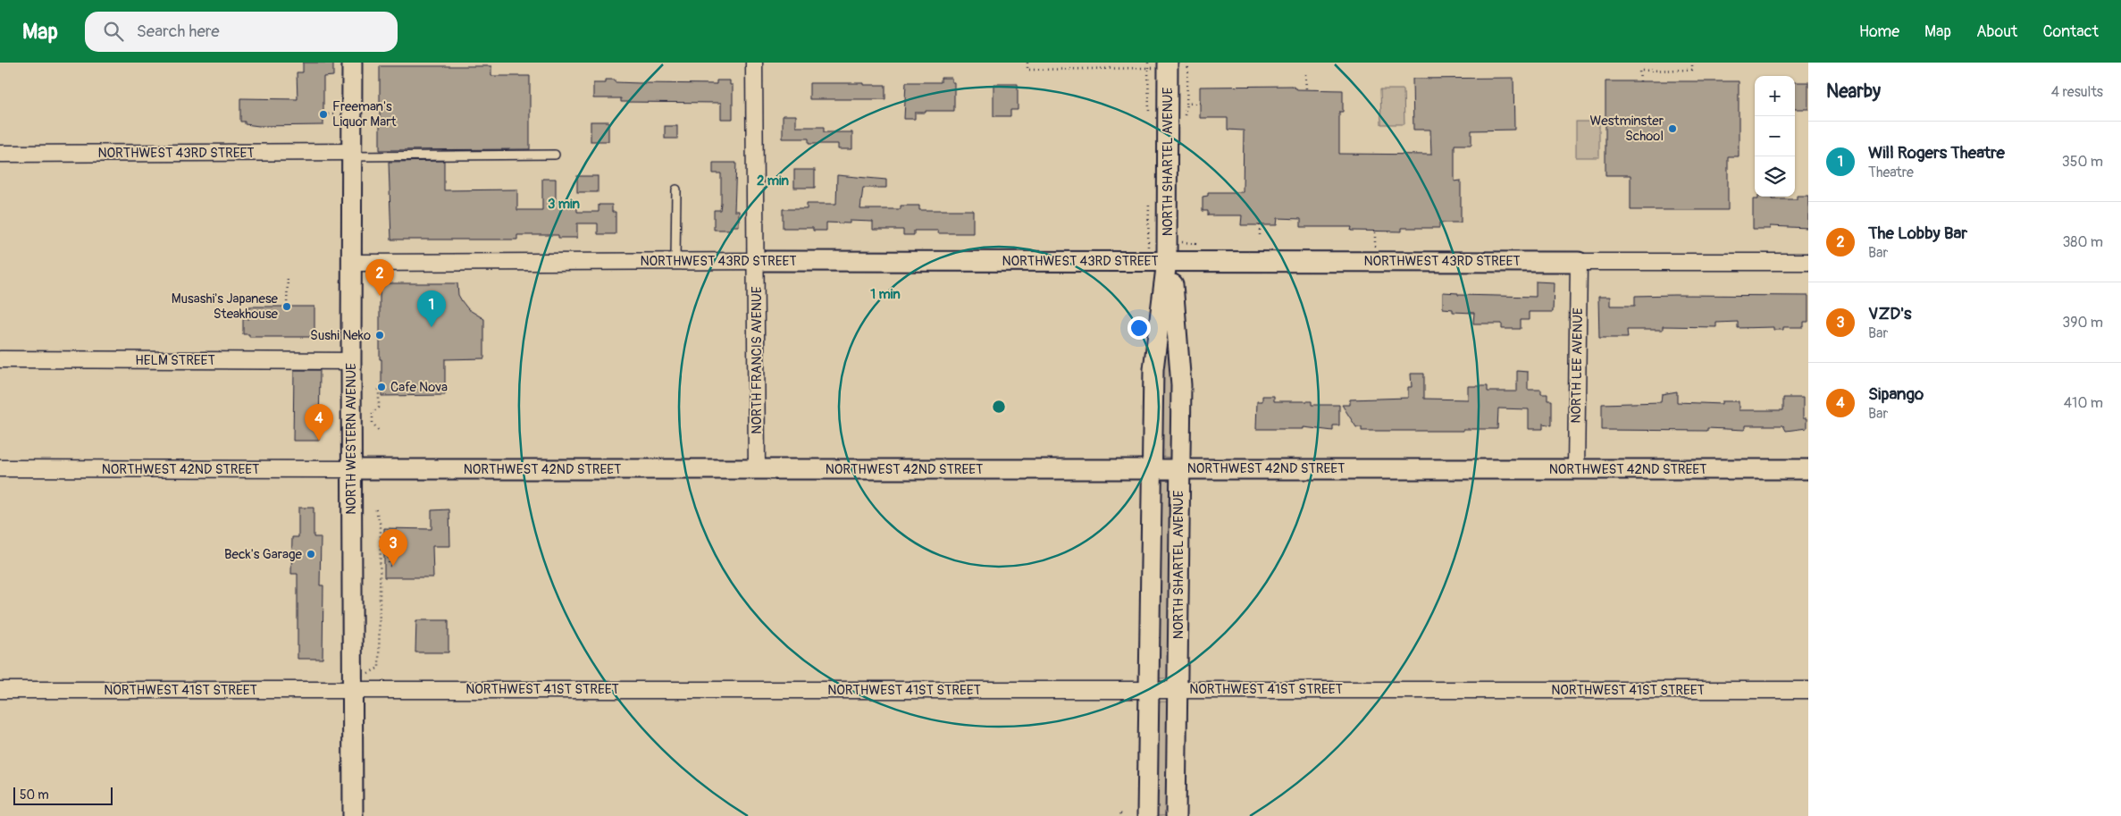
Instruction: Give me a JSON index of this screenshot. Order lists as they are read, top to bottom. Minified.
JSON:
{"streets":{"street":["NORTHWEST 43RD STREET","NORTH SHARTEL AVENUE","HELM STREET","NORTH FRANCIS AVENUE","NORTH LEE AVENUE","NORTH WESTERN AVENUE","NORTHWEST 42ND STREET","NORTHWEST 41ST STREET"]},"crossings":[["NORTHWEST 43RD STREET","NORTH SHARTEL AVENUE"],["NORTHWEST 43RD STREET","NORTH FRANCIS AVENUE"],["NORTHWEST 43RD STREET","NORTH LEE AVENUE"],["NORTHWEST 43RD STREET","NORTH WESTERN AVENUE"],["NORTH SHARTEL AVENUE","NORTHWEST 42ND STREET"],["NORTH SHARTEL AVENUE","NORTHWEST 41ST STREET"],["HELM STREET","NORTH WESTERN AVENUE"],["NORTH FRANCIS AVENUE","NORTHWEST 42ND STREET"],["NORTH LEE AVENUE","NORTHWEST 42ND STREET"],["NORTH WESTERN AVENUE","NORTHWEST 42ND STREET"],["NORTH WESTERN AVENUE","NORTHWEST 41ST STREET"]],"places":["Freeman's Liquor Mart","Westminster School","Musashi's Japanese Steakhouse","Sushi Neko","Cafe Nova","Beck's Garage"],"scale_bar":"50 m","page":{"header":"Map","search":"Search here","nav":["Home","Map","About","Contact"],"heading":["Nearby","4 results"],"map_buttons":["+","−"],"list":[{"mark":"1","name":"Will Rogers Theatre","note":"Theatre","value":"350 m"},{"mark":"2","name":"The Lobby Bar","note":"Bar","value":"380 m"},{"mark":"3","name":"VZD's","note":"Bar","value":"390 m"},{"mark":"4","name":"Sipango","note":"Bar","value":"410 m"}],"pins":["2","1","4","3"],"scale":"50 m"},"rings":["2 min","3 min","1 min"]}
